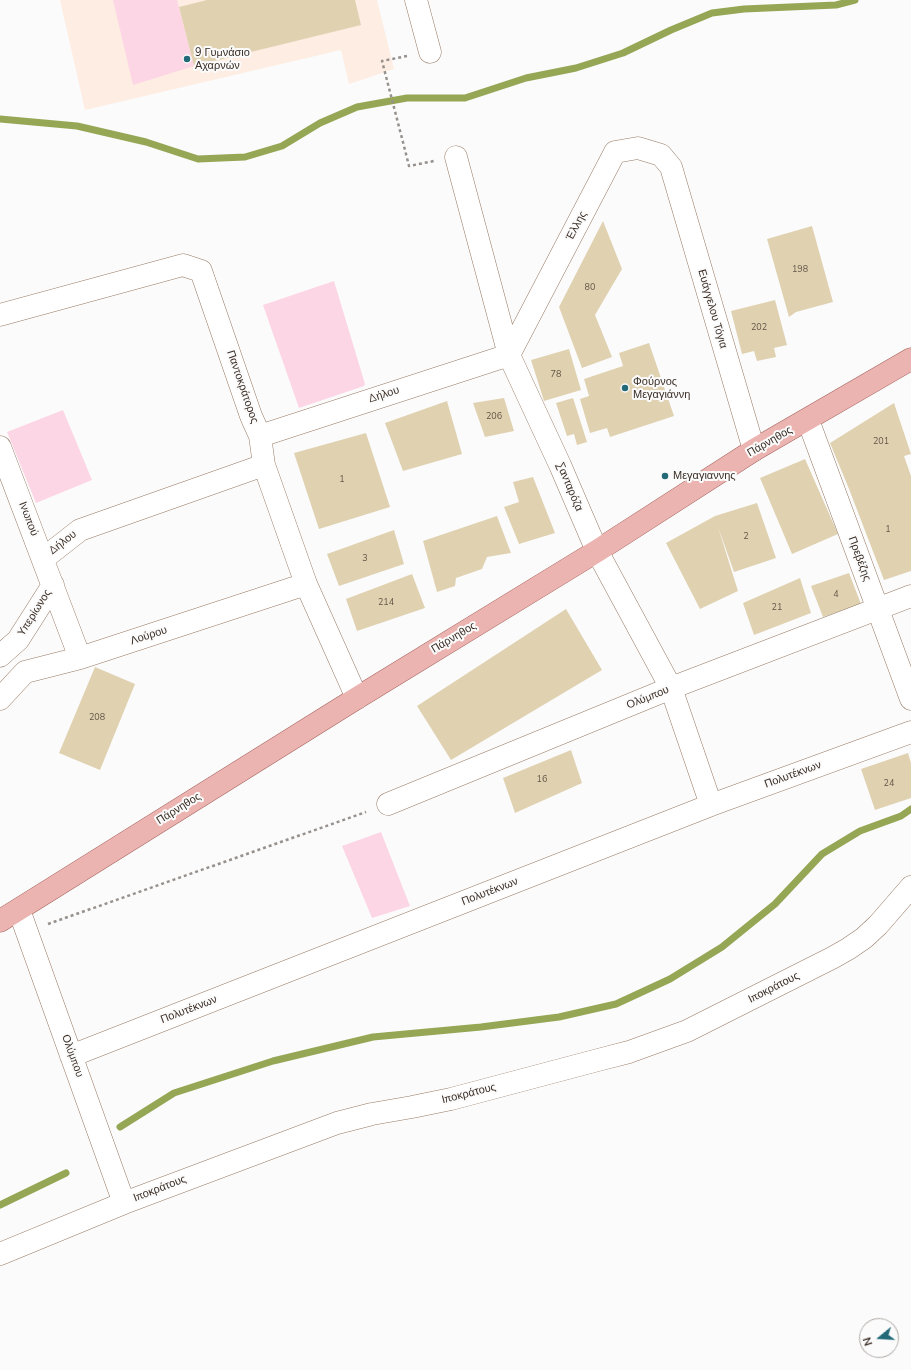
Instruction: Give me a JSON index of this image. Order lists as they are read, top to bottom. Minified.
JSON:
{"streets":{"main road":["Πάρνηθος"],"street":["Έλλης","Ευάγγελου Τόγια","Παντοκράτορος","Δήλου","Σανταρόζα","Ινωπού","Πρεβέζης","Υπερίωνος","Λούρου","Ολύμπου","Πολυτέκνων","Ιποκράτους"]},"crossings":[["Έλλης","Ευάγγελου Τόγια"],["Έλλης","Δήλου"],["Έλλης","Σανταρόζα"],["Ευάγγελου Τόγια","Πάρνηθος"],["Παντοκράτορος","Δήλου"],["Παντοκράτορος","Πάρνηθος"],["Παντοκράτορος","Λούρου"],["Δήλου","Σανταρόζα"],["Δήλου","Ινωπού"],["Πάρνηθος","Σανταρόζα"],["Πάρνηθος","Πρεβέζης"],["Πάρνηθος","Ολύμπου"],["Σανταρόζα","Ολύμπου"],["Σανταρόζα","Πολυτέκνων"],["Ινωπού","Υπερίωνος"],["Ινωπού","Λούρου"],["Πρεβέζης","Ολύμπου"],["Ολύμπου","Πολυτέκνων"],["Ολύμπου","Ιποκράτους"]],"places":["9 Γυμνάσιο Αχαρνών","Φούρνος Μεγαγιάννη","Μεγαγιαννης"],"house_numbers":["198","80","202","78","206","201","1","1","2","3","4","214","21","208","16","24"],"north":"left"}
